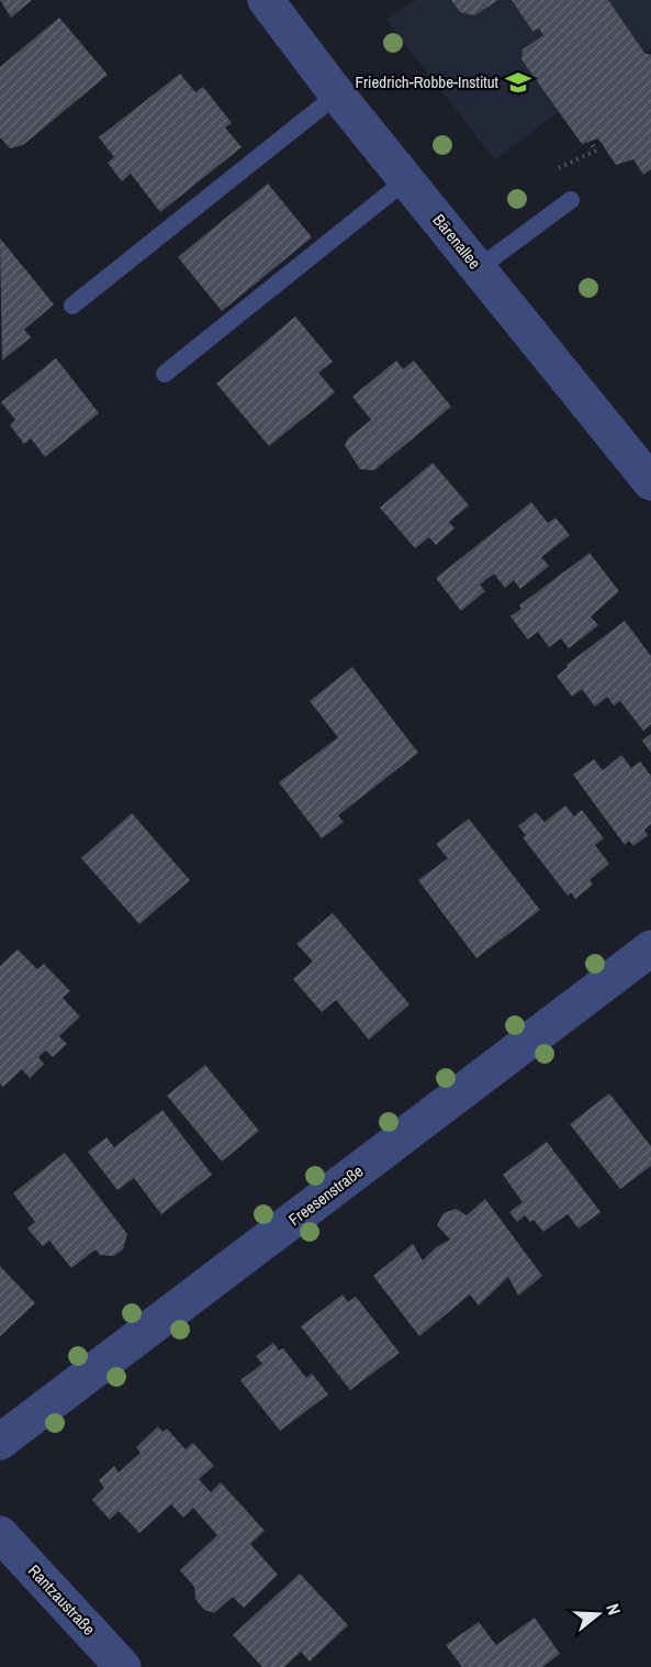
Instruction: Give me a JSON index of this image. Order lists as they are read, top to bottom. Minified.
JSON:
{"streets":{"street":["Bärenallee","Freesenstraße","Rantzaustraße"]},"places":{"school or university":["Friedrich-Robbe-Institut"]},"north":"right"}
